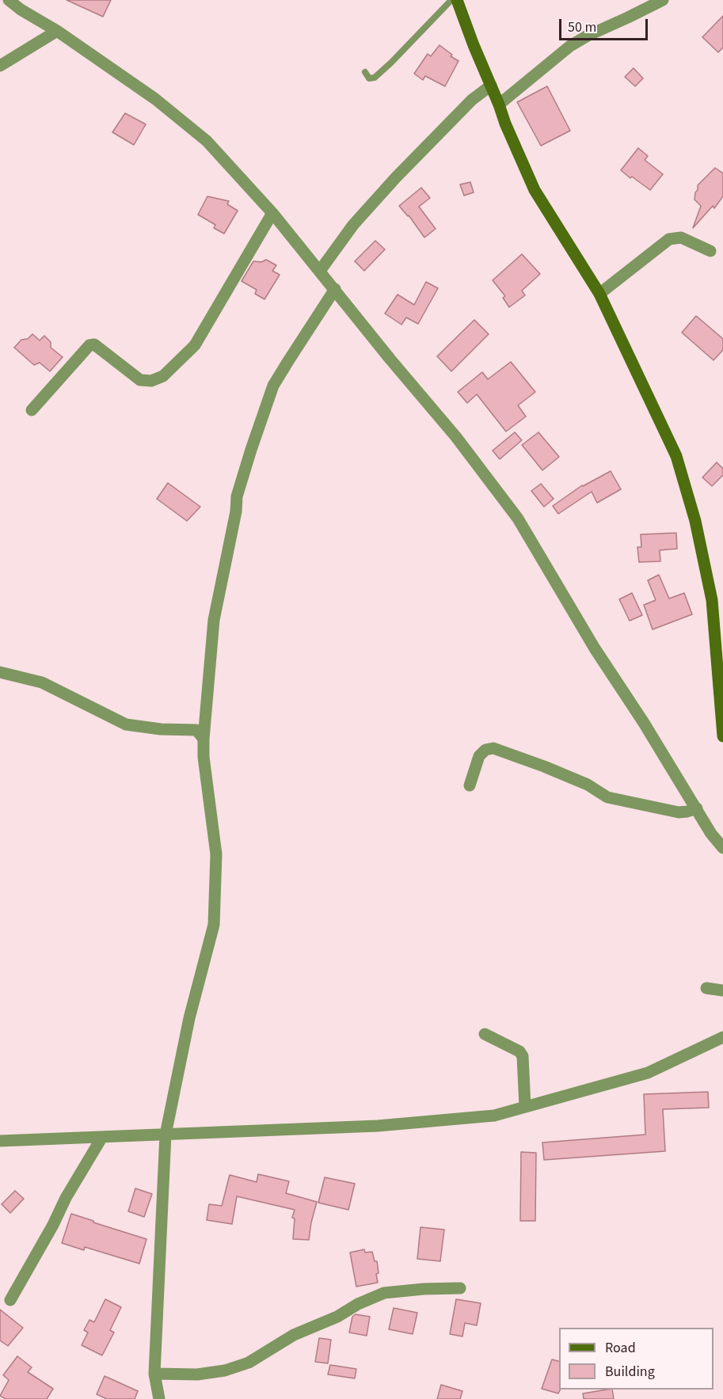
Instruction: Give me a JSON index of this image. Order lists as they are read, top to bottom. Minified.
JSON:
{"legend":["Road","Building"],"scale_bar":"50 m"}
